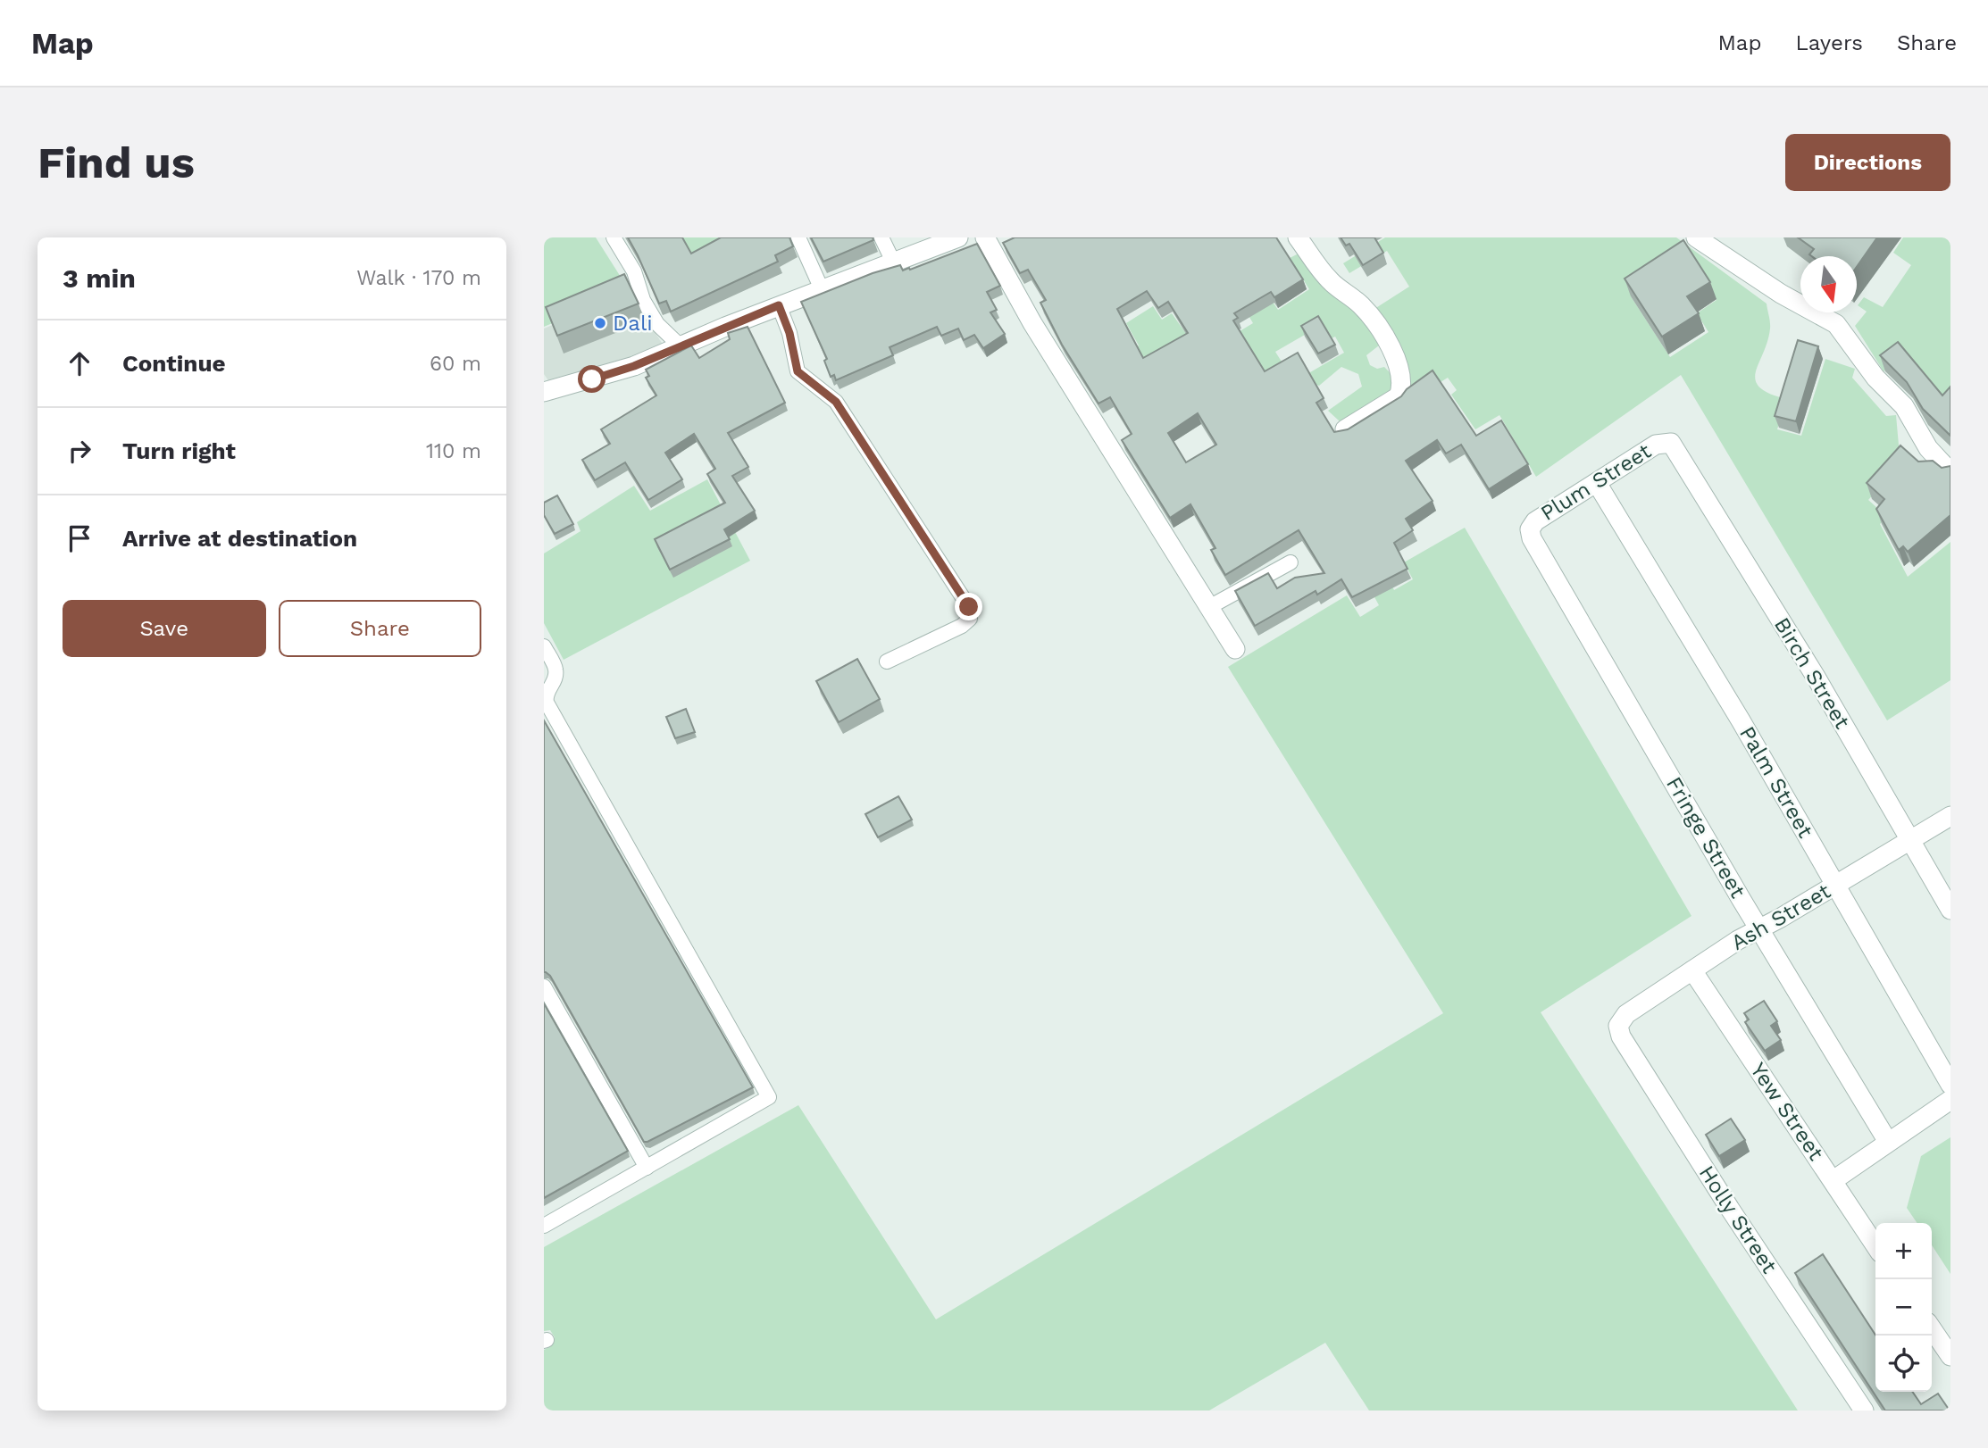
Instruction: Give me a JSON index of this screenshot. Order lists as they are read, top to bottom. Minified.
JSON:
{"streets":{"street":["Plum Street","Birch Street","Palm Street","Fringe Street","Ash Street","Yew Street","Holly Street"]},"crossings":[["Plum Street","Birch Street"],["Plum Street","Palm Street"],["Plum Street","Fringe Street"],["Birch Street","Ash Street"],["Palm Street","Ash Street"],["Fringe Street","Ash Street"],["Ash Street","Yew Street"],["Ash Street","Holly Street"]],"places":["Dali"],"north":"bottom","page":{"header":"Map","nav":["Map","Layers","Share"],"buttons":["Directions",["Save","Share"]],"title":"Find us","heading":["3 min","Walk · 170 m"],"list":[["Continue","60 m"],["Turn right","110 m"],"Arrive at destination"],"map_buttons":["+","−"]}}
